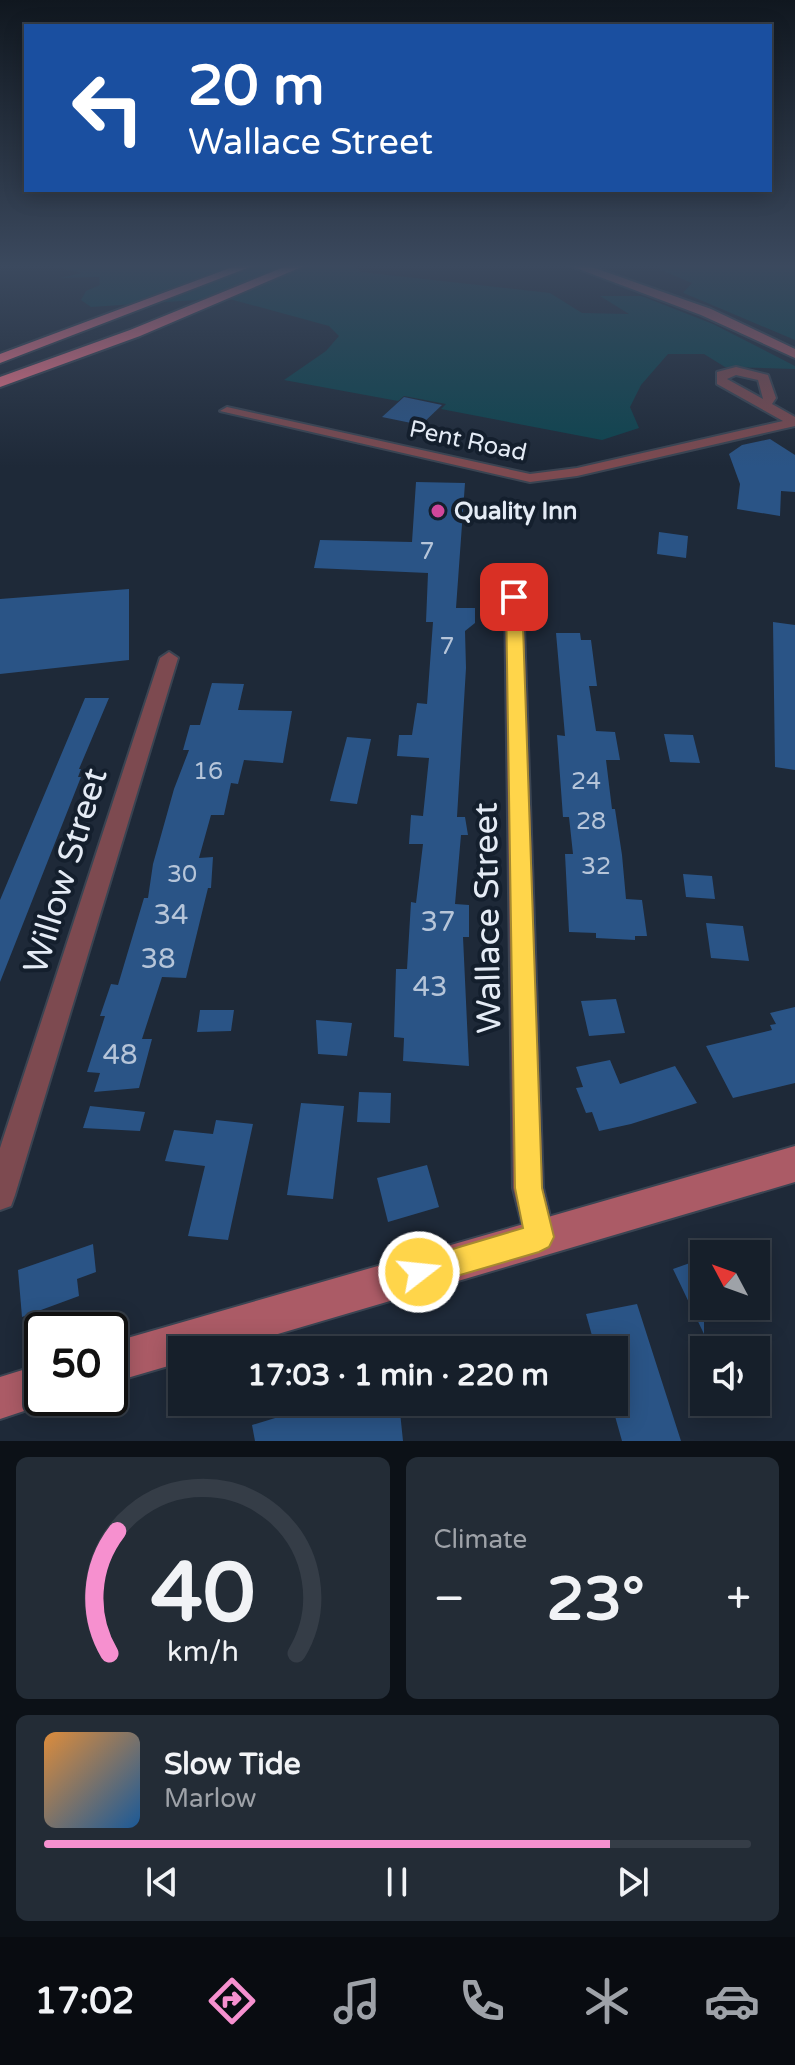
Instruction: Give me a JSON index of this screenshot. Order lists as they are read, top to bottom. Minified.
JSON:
{"streets":{"street":["Pent Road","Willow Street","Wallace Street"]},"places":["Quality Inn"],"house_numbers":["7","7","16","24","28","32","30","34","37","38","43","48"],"north":"top left","page":{"turn":["20 m","Wallace Street"],"limit":"50","trip":"17:03 · 1 min · 220 m","tile":"Climate","heat":["−","23°","+"],"song":["Slow Tide","Marlow"],"tabs":"17:02","gauge":["40","km/h"]}}
